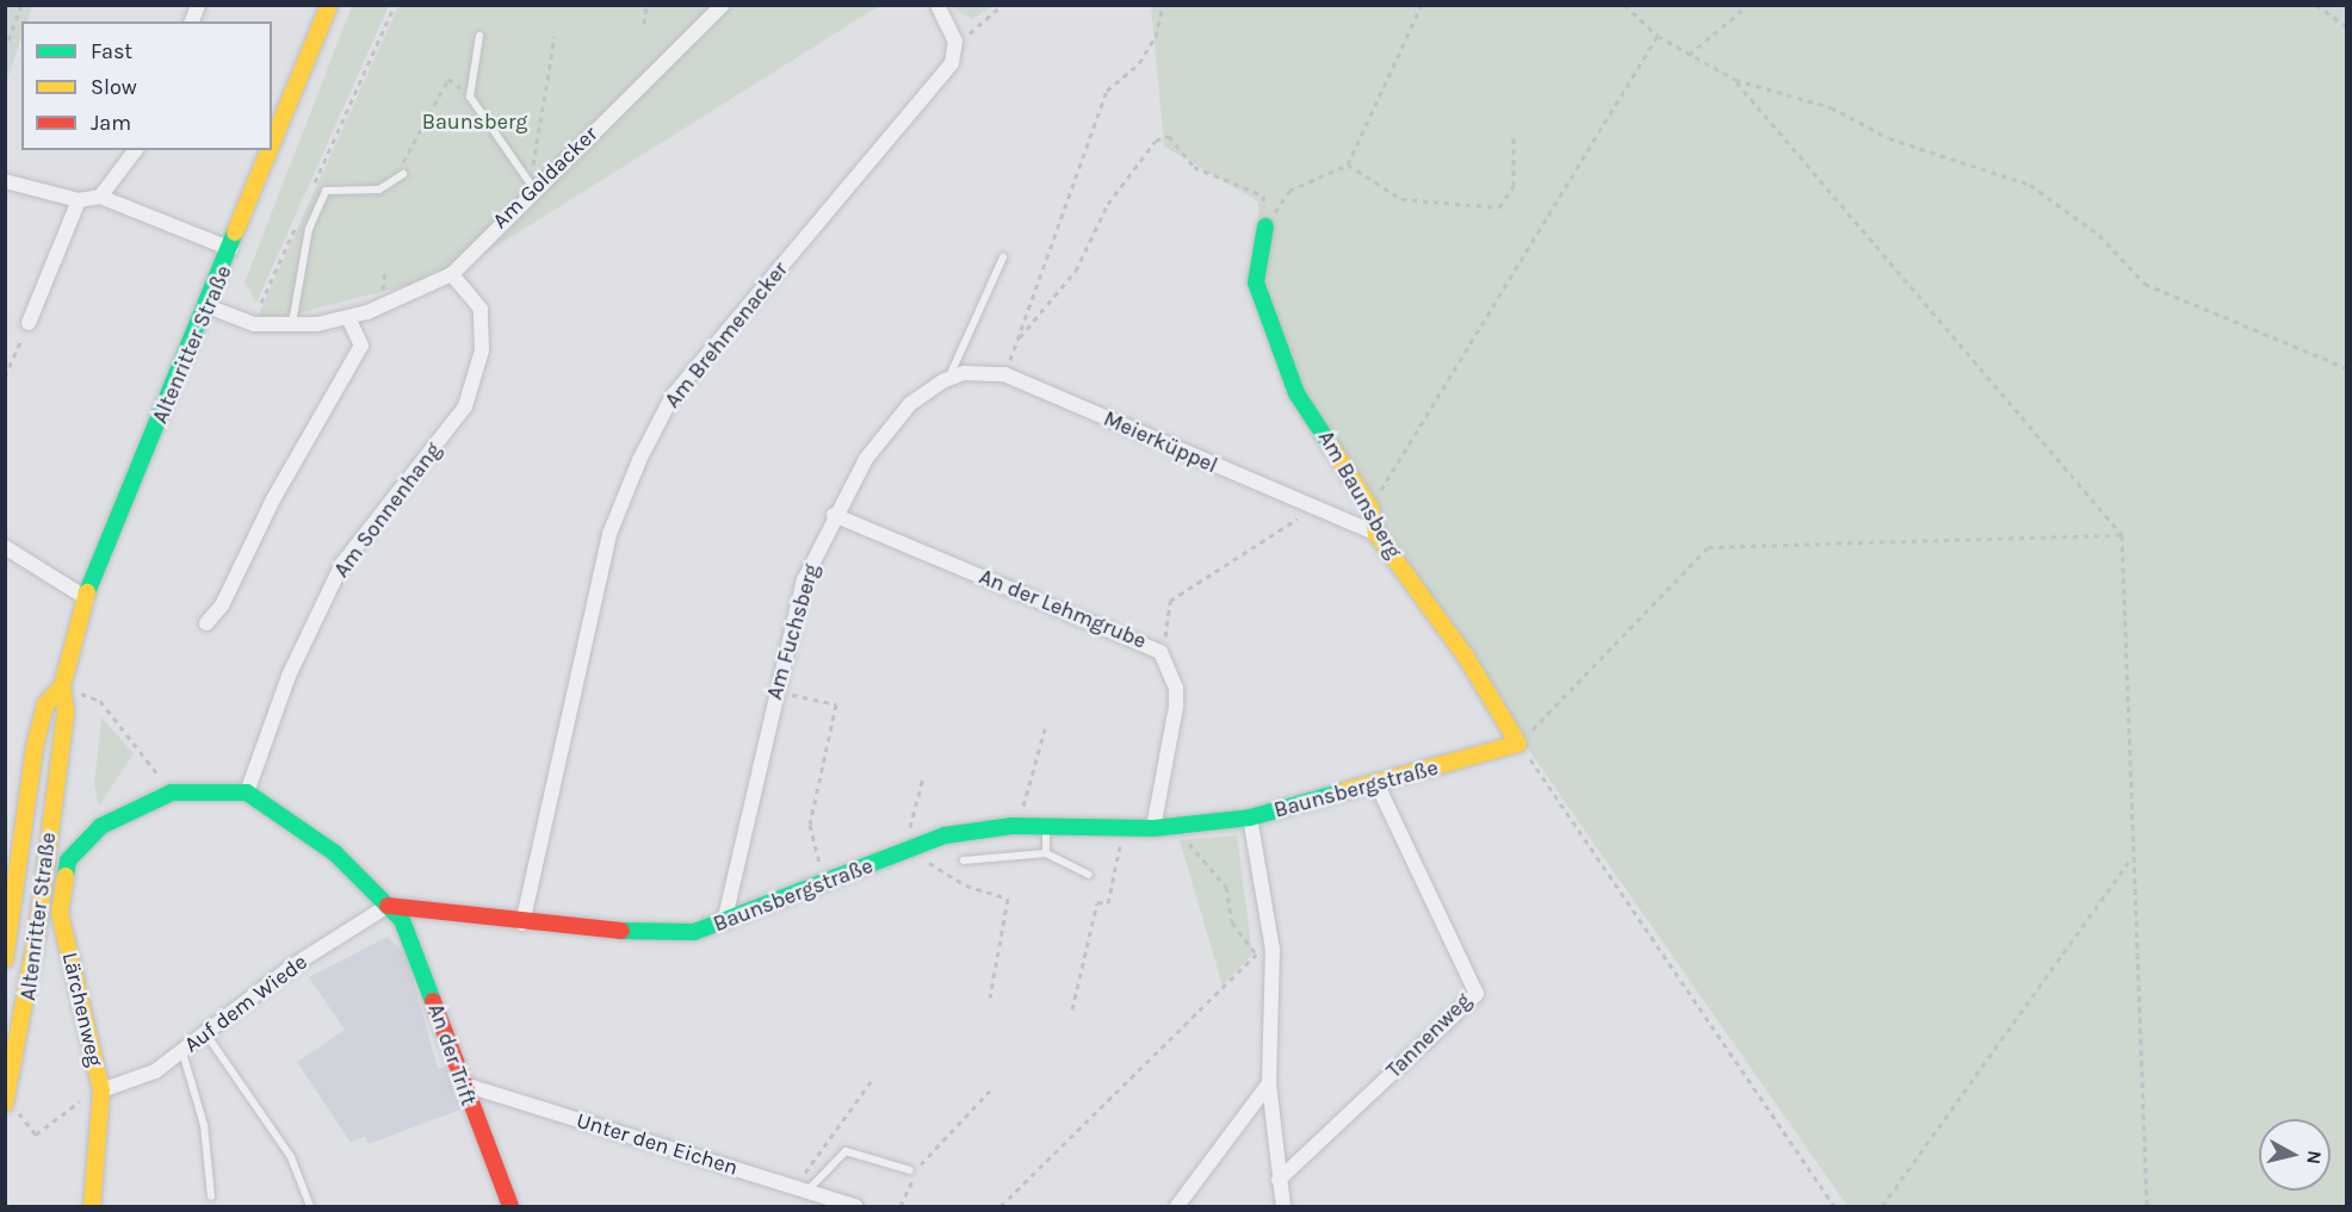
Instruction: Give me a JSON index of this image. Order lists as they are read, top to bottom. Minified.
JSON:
{"streets":{"street":["Am Goldacker","Am Brehmenacker","Altenritter Straße","Meierküppel","Am Baunsberg","Am Sonnenhang","An der Lehmgrube","Am Fuchsberg","Baunsbergstraße","Auf dem Wiede","Lärchenweg","Tannenweg","An der Trift","Unter den Eichen"]},"crossings":[["Am Goldacker","Altenritter Straße"],["Am Goldacker","Am Sonnenhang"],["Am Brehmenacker","Baunsbergstraße"],["Meierküppel","Am Baunsberg"],["Meierküppel","Am Fuchsberg"],["Am Baunsberg","Baunsbergstraße"],["An der Lehmgrube","Am Fuchsberg"],["An der Lehmgrube","Baunsbergstraße"],["Am Fuchsberg","Baunsbergstraße"],["Baunsbergstraße","Auf dem Wiede"],["Baunsbergstraße","Tannenweg"],["Baunsbergstraße","An der Trift"],["Auf dem Wiede","Lärchenweg"],["Auf dem Wiede","An der Trift"],["An der Trift","Unter den Eichen"]],"parks":["Baunsberg"],"legend":["Fast","Slow","Jam"],"north":"right"}
